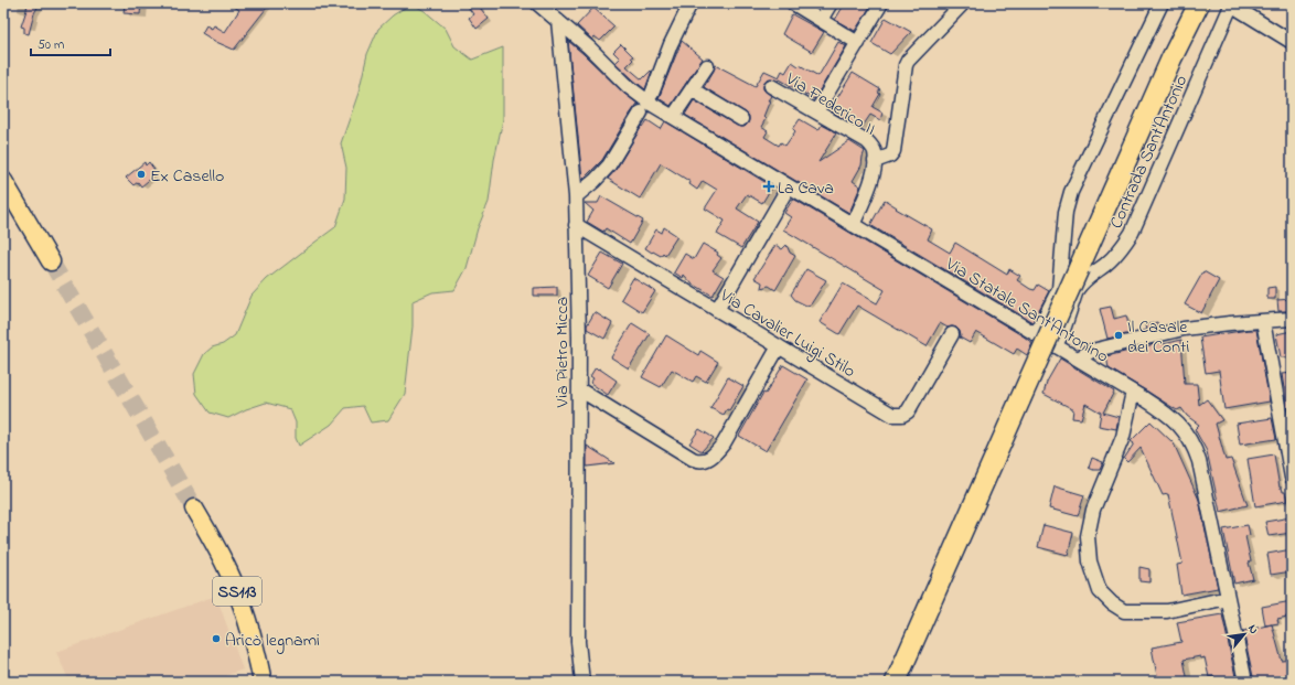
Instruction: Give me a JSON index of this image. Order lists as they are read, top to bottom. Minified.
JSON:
{"streets":{"main road":["SS113"],"street":["Via Federico II","Contrada Sant'Antonio","Via Statale Sant'Antonino","Via Cavalier Luigi Stilo","Via Pietro Micca"]},"crossings":[["Via Federico II","Via Statale Sant'Antonino"],["Contrada Sant'Antonio","Via Statale Sant'Antonino"],["Via Statale Sant'Antonino","Via Pietro Micca"],["Via Cavalier Luigi Stilo","Via Pietro Micca"]],"places":{"other":["Ex Casello","Il Casale dei Conti","Aricò legnami"],"health":["La Cava"]},"scale_bar":"50 m","north":"top right"}
